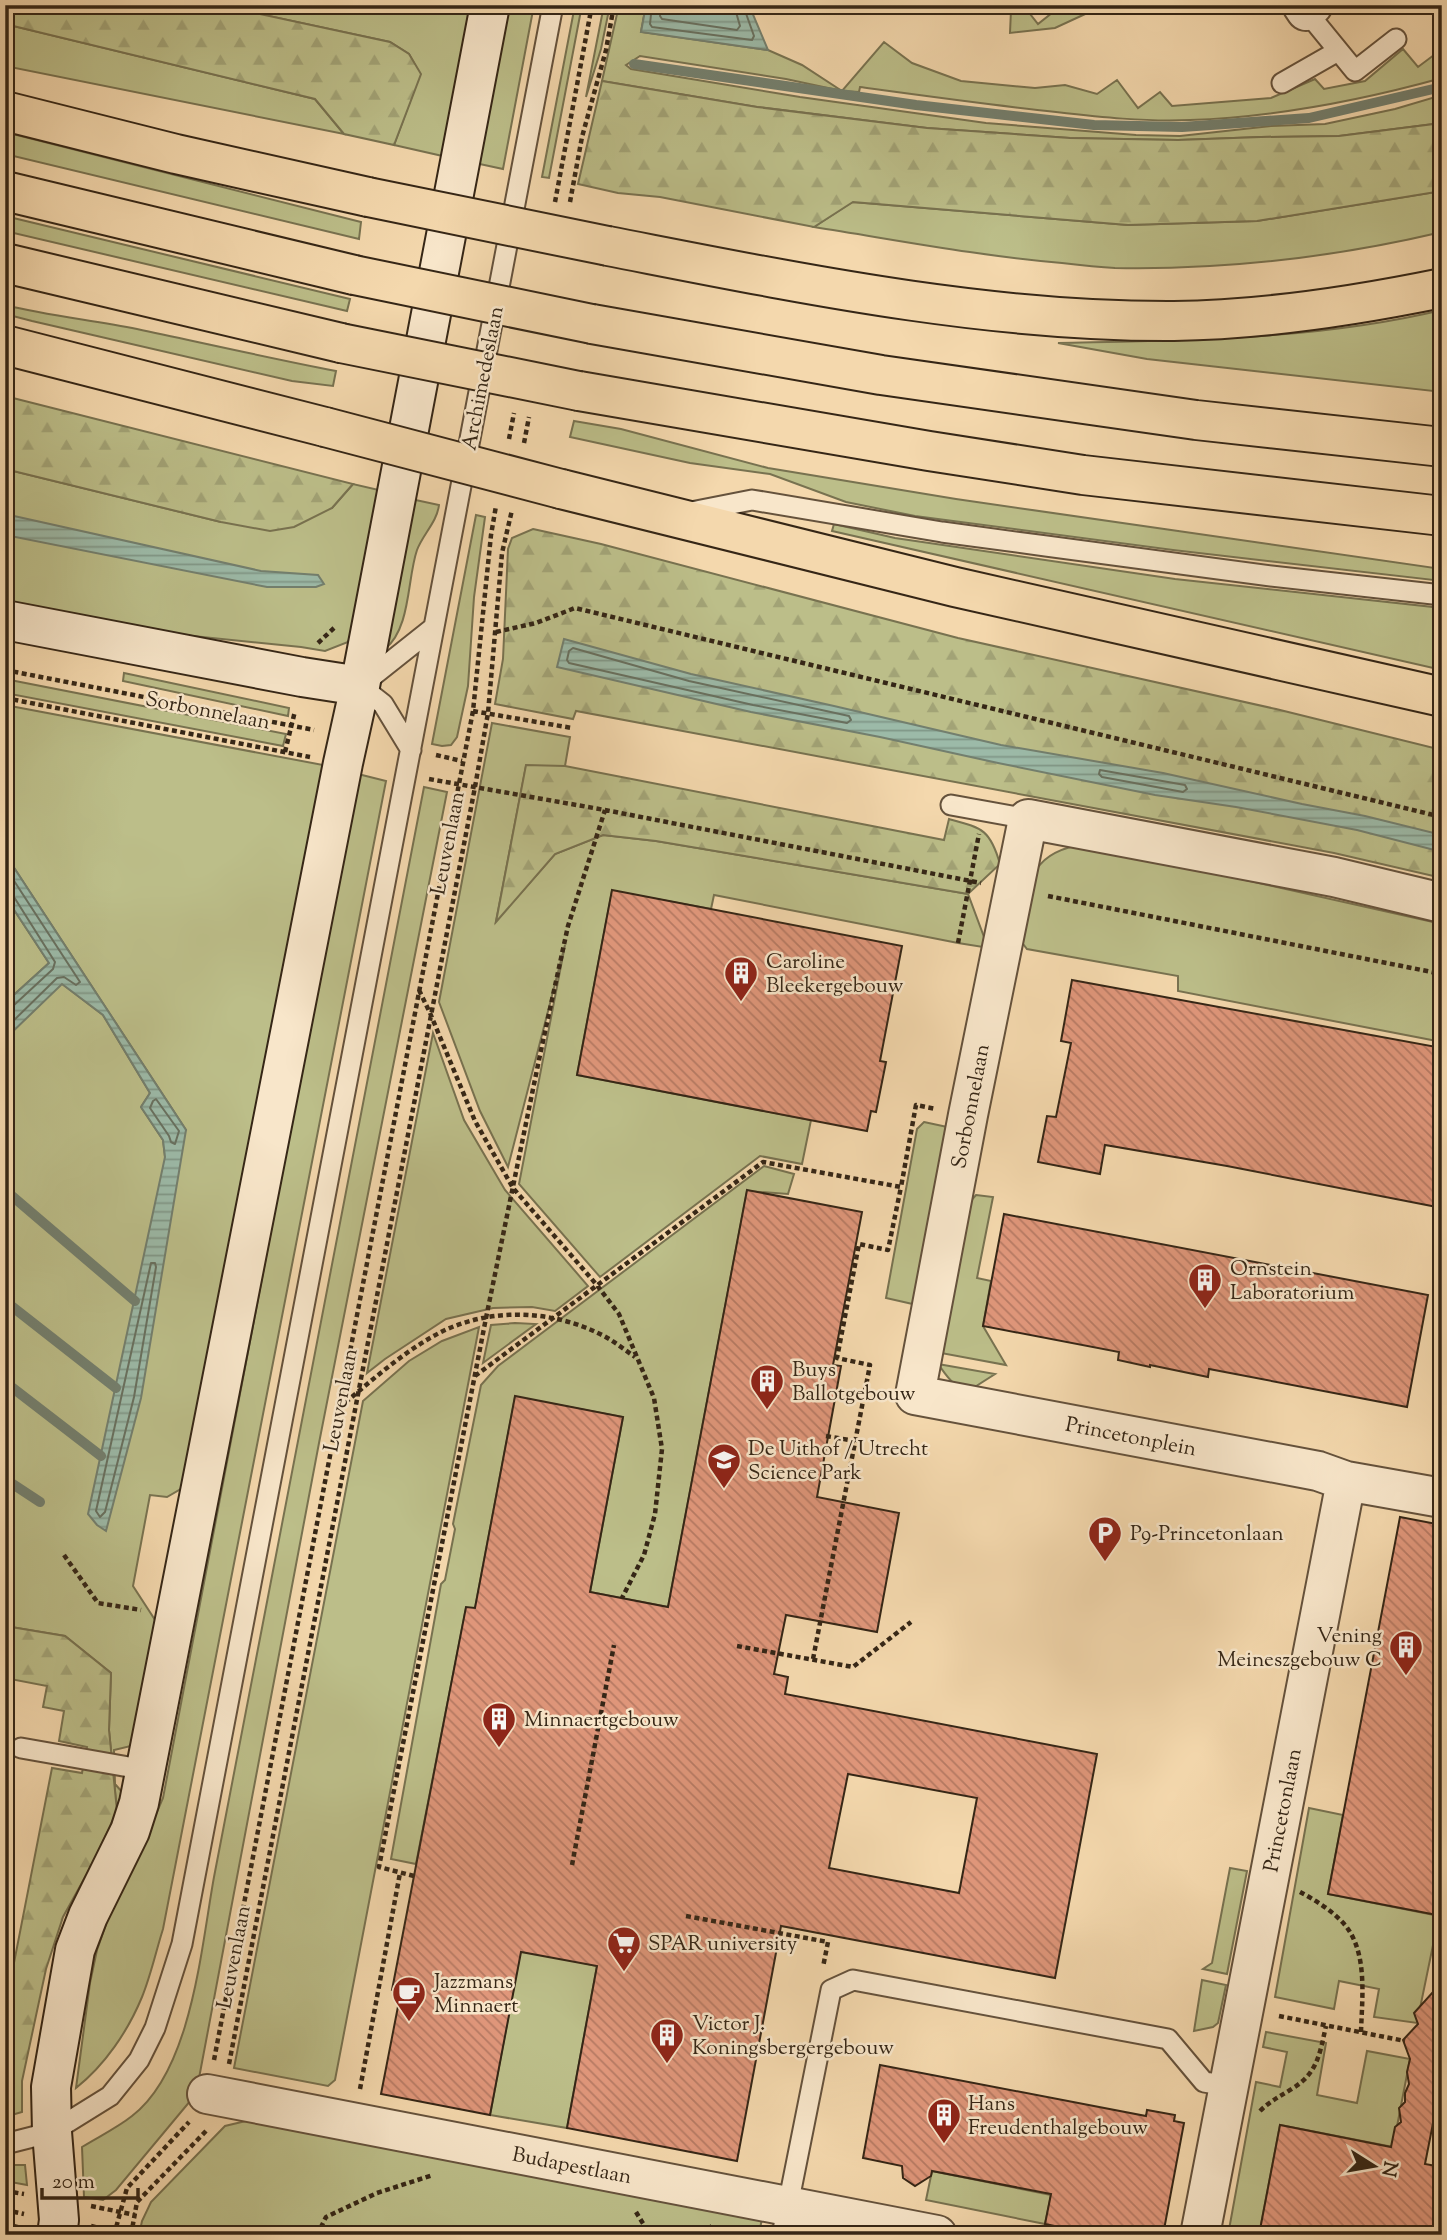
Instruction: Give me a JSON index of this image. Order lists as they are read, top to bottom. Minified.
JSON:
{"streets":{"street":["Sorbonnelaan","Princetonplein","Princetonlaan","Budapestlaan"],"lane":["Archimedeslaan"],"path":["Leuvenlaan"]},"crossings":[["Sorbonnelaan","Princetonplein"],["Leuvenlaan","Budapestlaan"],["Princetonplein","Princetonlaan"]],"places":{"building":["Caroline Bleekergebouw","Ornstein Laboratorium","Buys Ballotgebouw","Vening Meineszgebouw C","Minnaertgebouw","Victor J. Koningsbergergebouw","Hans Freudenthalgebouw"],"school or university":["De Uithof / Utrecht Science Park"],"parking":["P9-Princetonlaan"],"supermarket":["SPAR university"],"cafe":["Jazzmans Minnaert"]},"scale_bar":"20 m","north":"right"}
